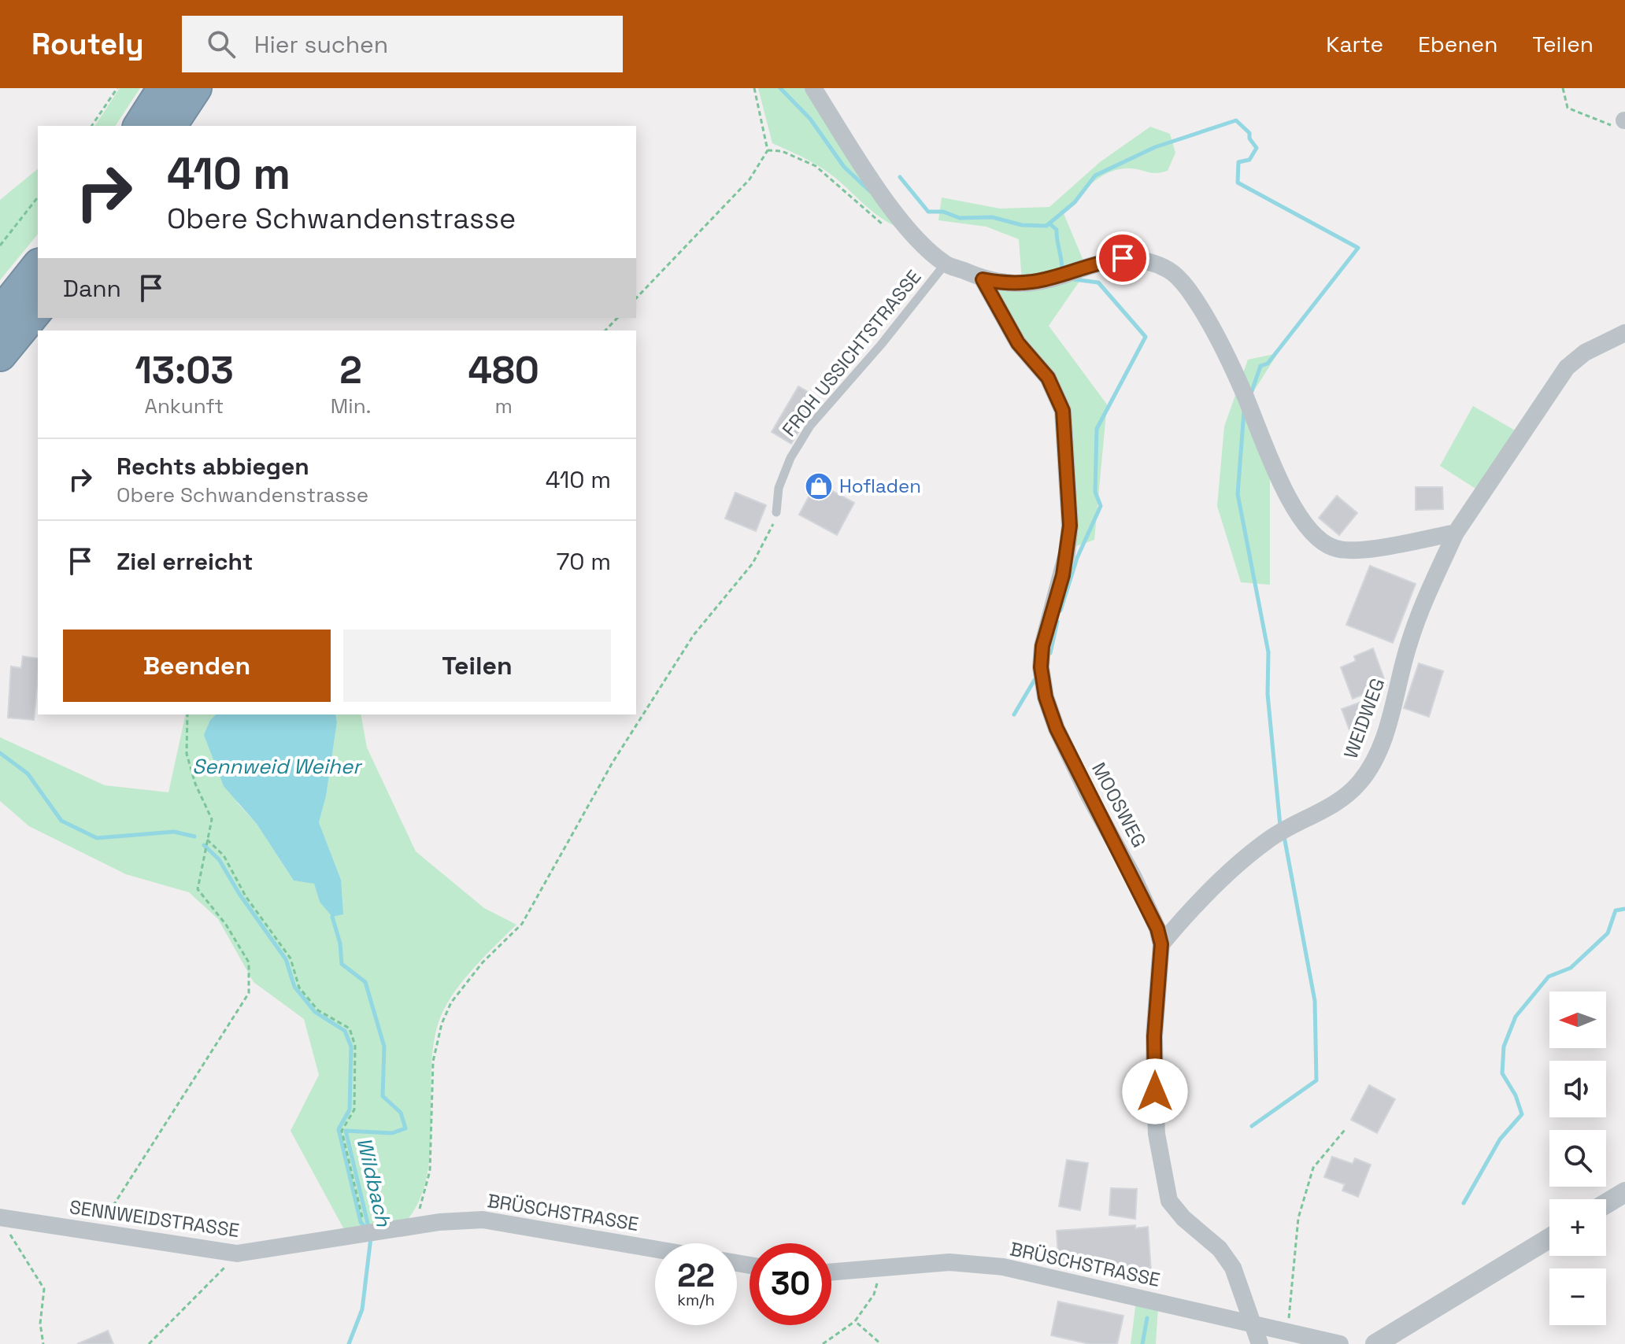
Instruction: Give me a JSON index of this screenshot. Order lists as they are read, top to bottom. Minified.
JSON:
{"streets":{"street":["WEIDWEG","MOOSWEG","BRÜSCHSTRASSE","SENNWEIDSTRASSE"],"lane":["FROH USSICHTSTRASSE"]},"crossings":[["WEIDWEG","MOOSWEG"],["MOOSWEG","BRÜSCHSTRASSE"],["BRÜSCHSTRASSE","SENNWEIDSTRASSE"]],"water":["Sennweid Weiher","Wildbach"],"places":{"shop":["Hofladen"]},"north":"left","page":{"header":"Routely","search":"Hier suchen","nav":["Karte","Ebenen","Teilen"],"turn":["410 m","Obere Schwandenstrasse"],"then":"Dann","eta":["13:03","Ankunft","2","Min.","480","m"],"list":[{"name":"Rechts abbiegen","note":"Obere Schwandenstrasse","value":"410 m"},{"name":"Ziel erreicht","value":"70 m"}],"buttons":["Beenden","Teilen"],"map_buttons":["+","−"],"speed":"22 km/h","limit":"30"}}
